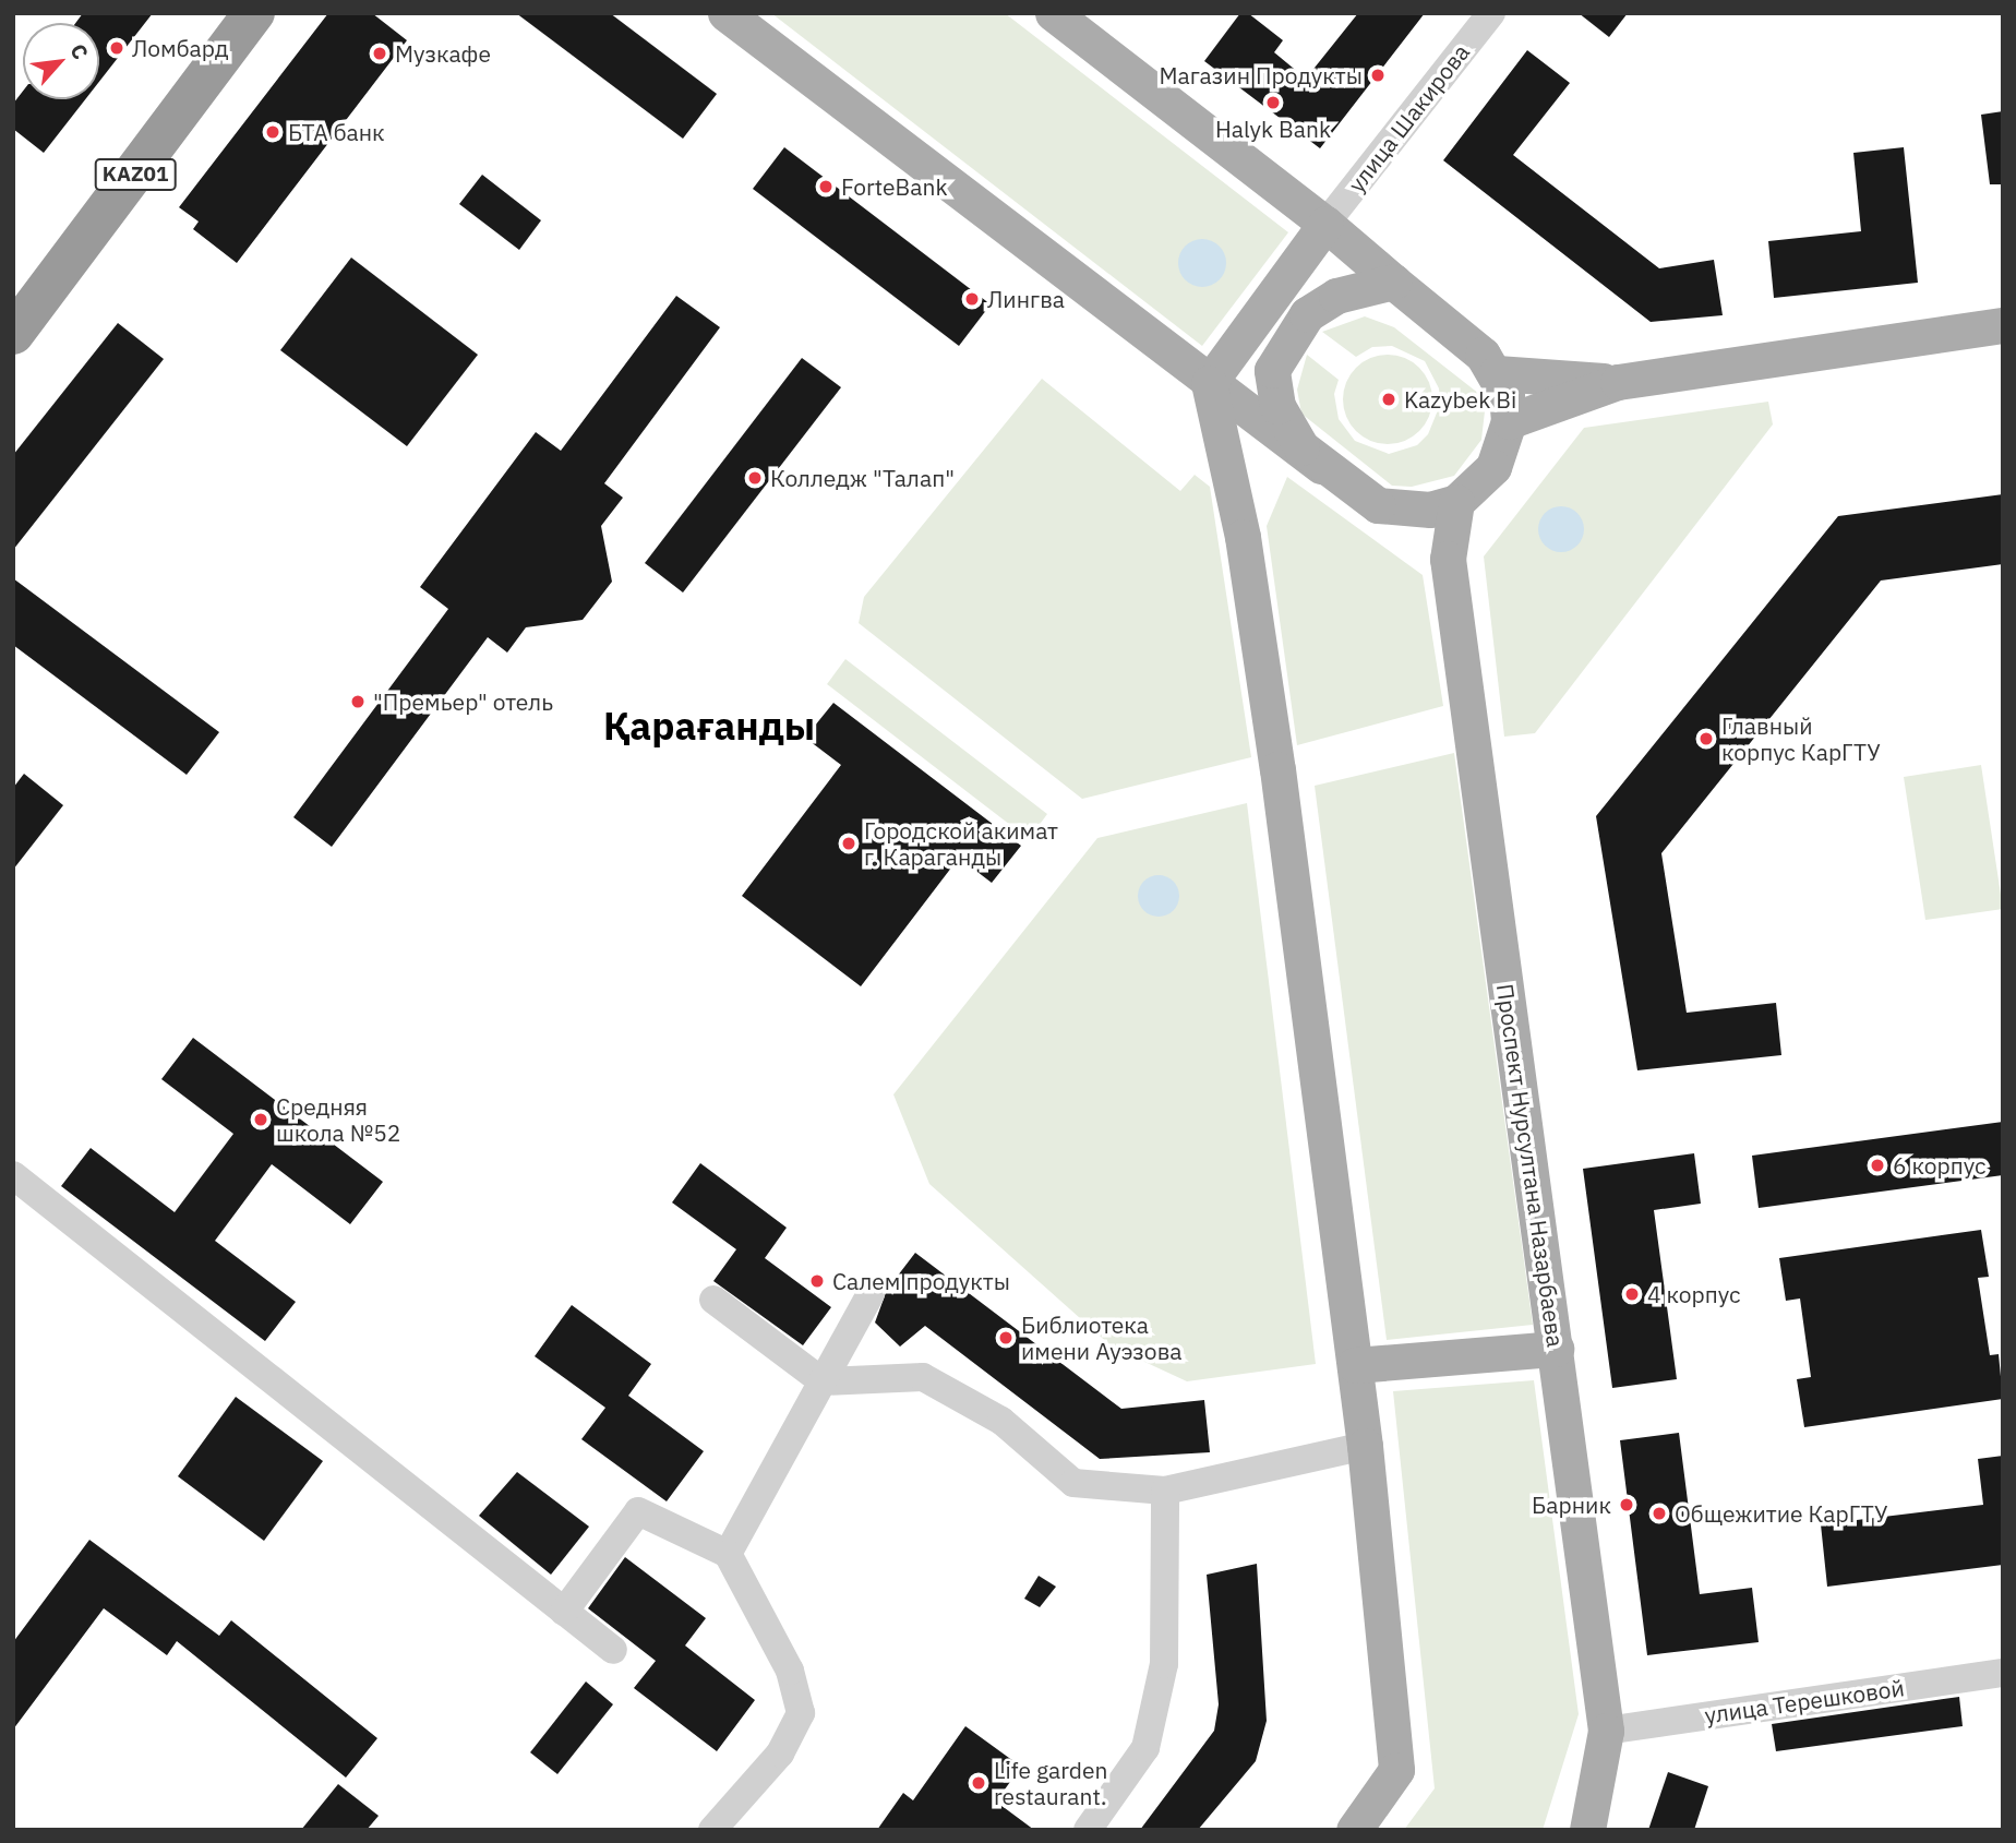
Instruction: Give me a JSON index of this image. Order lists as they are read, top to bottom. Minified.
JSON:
{"streets":{"highway":["KАZ01"],"main road":["Проспект Нурсултана Назарбаева"],"street":["улица Шакирова","улица Терешковой"]},"crossings":[["Проспект Нурсултана Назарбаева","улица Терешковой"]],"districts":["Қарағанды"],"places":["Ломбард","Музкафе","Магазин Продукты","Halyk Bank","БТА банк","ForteBank","Лингва","Kazybek Bi","Колледж \"Талап\"","\"Премьер\" отель","Главный корпус КарГТУ","Городской акимат г. Караганды","Средняя школа №52","6 корпус","Салем продукты","4 корпус","Библиотека имени Ауэзова","Барник","Общежитие КарГТУ","Life garden restaurant."],"north":"top right"}
